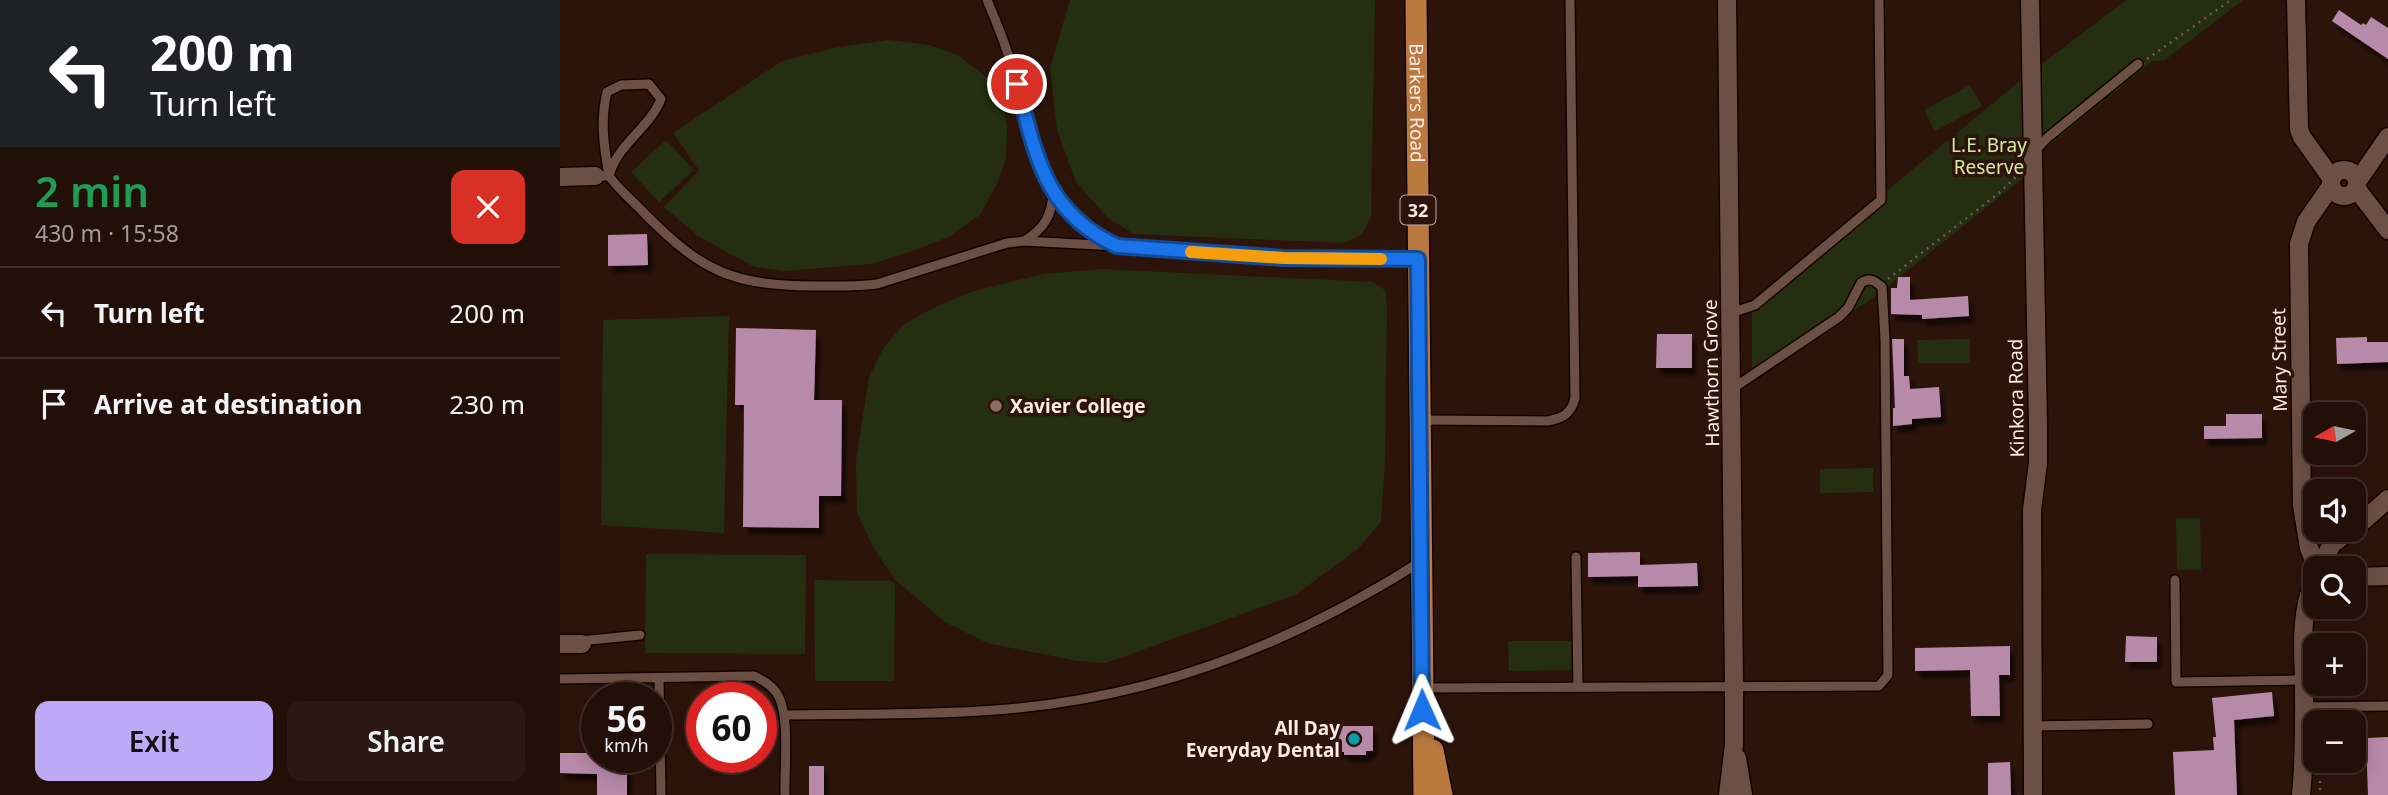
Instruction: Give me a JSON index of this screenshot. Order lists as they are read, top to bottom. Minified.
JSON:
{"streets":{"main road":["Barkers Road","32"],"street":["Mary Street","Hawthorn Grove","Kinkora Road"]},"parks":["L.E. Bray Reserve"],"places":["Xavier College","All Day Everyday Dental"],"north":"left","page":{"turn":["200 m","Turn left"],"heading":["2 min","430 m · 15:58"],"list":[{"name":"Turn left","value":"200 m"},{"name":"Arrive at destination","value":"230 m"}],"map_buttons":["+","−"],"speed":"56 km/h","limit":"60","buttons":["Exit","Share"]}}
